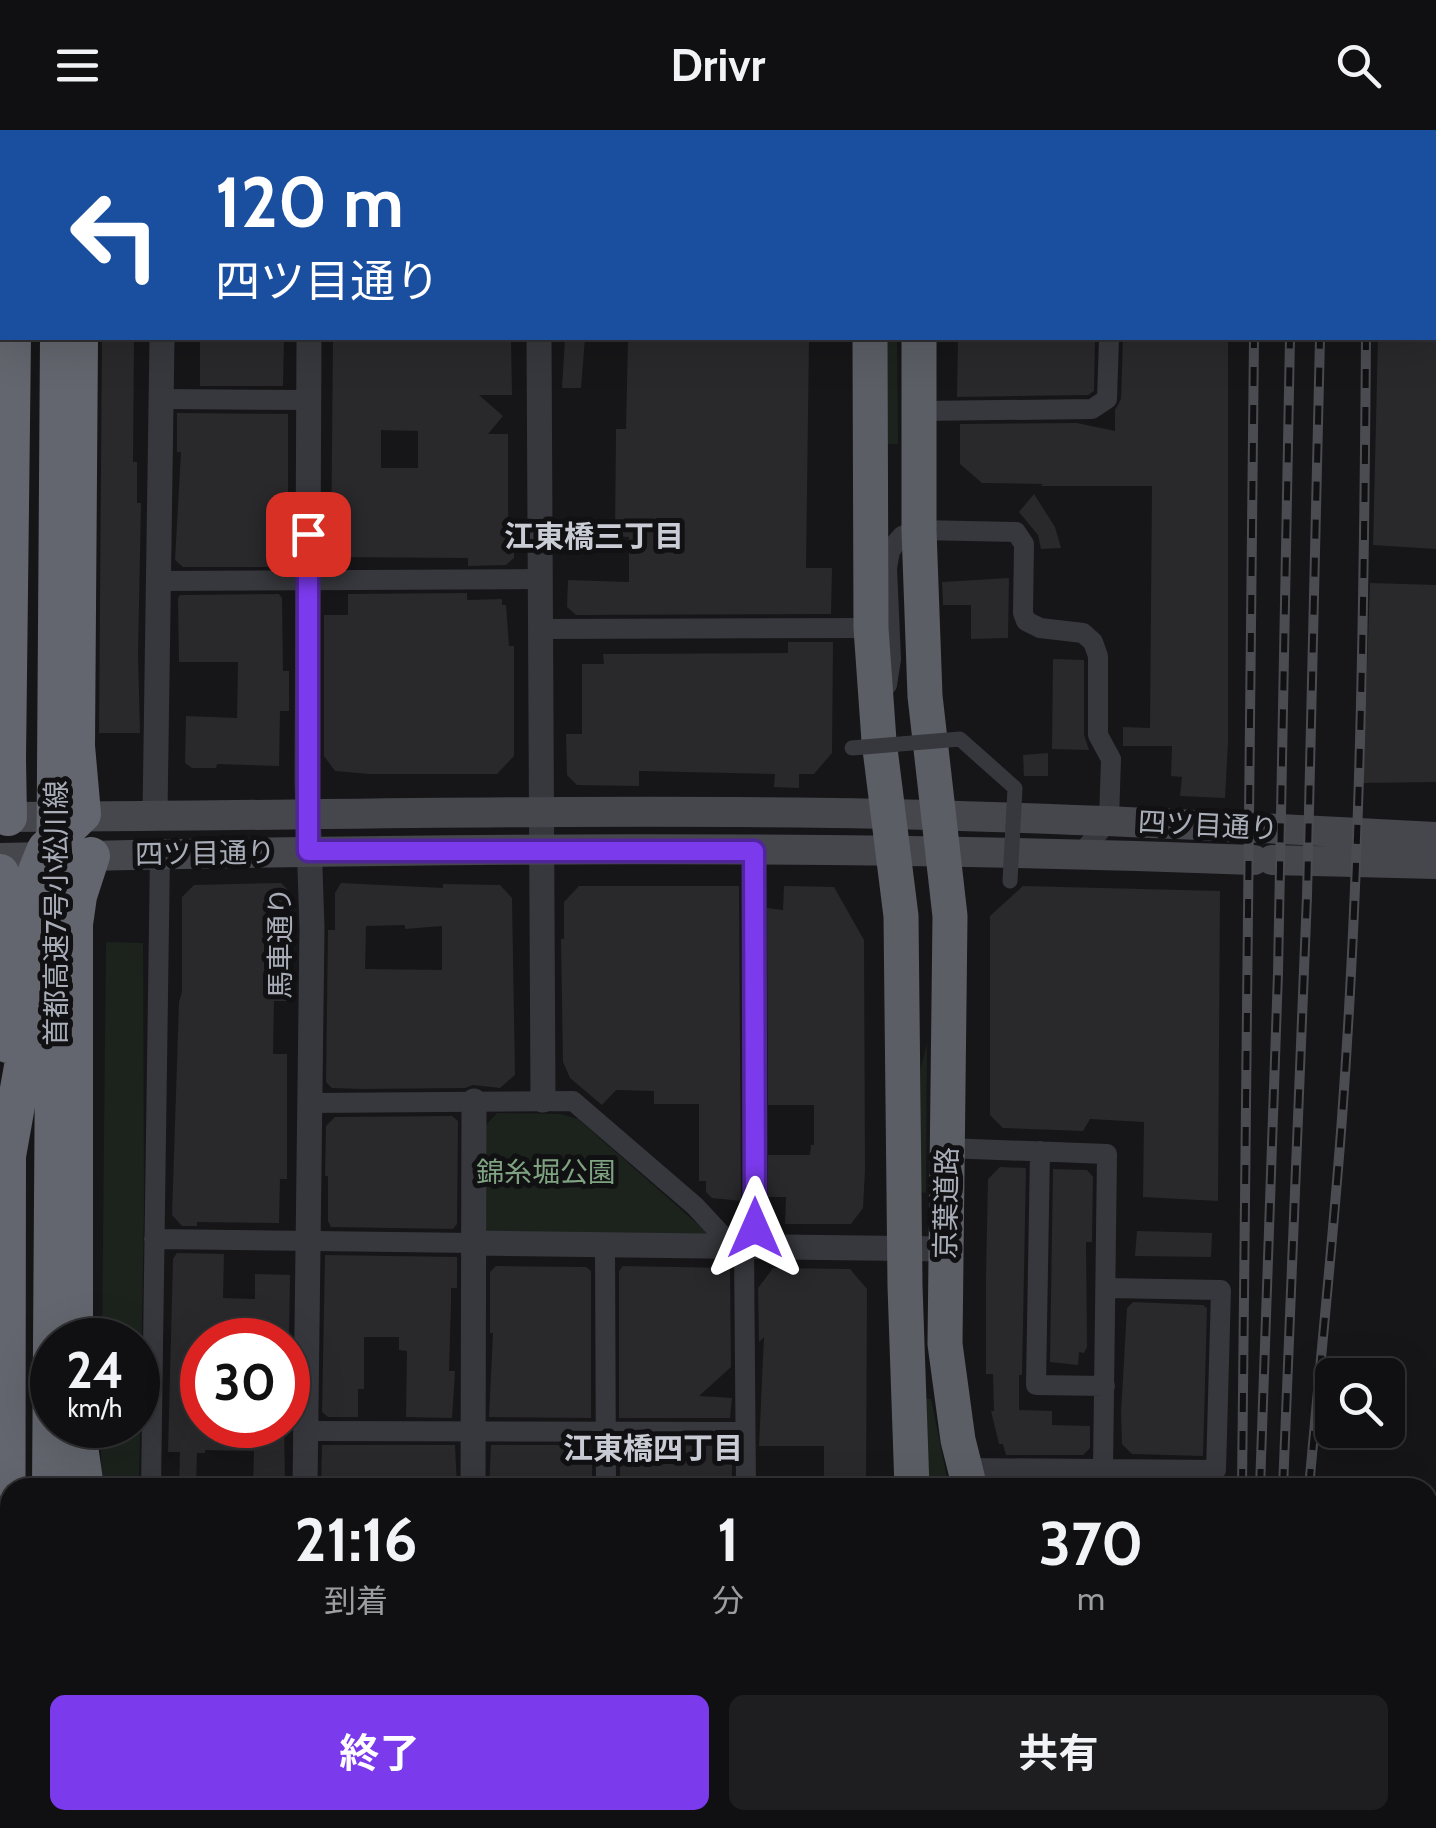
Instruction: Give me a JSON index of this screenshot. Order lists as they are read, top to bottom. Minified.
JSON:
{"streets":{"highway":["首都高速7号小松川線","京葉道路"],"main road":["四ツ目通り"],"street":["馬車通り"]},"crossings":[["四ツ目通り","馬車通り"],["四ツ目通り","京葉道路"]],"districts":["江東橋三丁目","江東橋四丁目"],"parks":["錦糸堀公園"],"page":{"header":"Drivr","turn":["120 m","四ツ目通り"],"speed":"24 km/h","limit":"30","eta":["21:16","到着","1","分","370","m"],"buttons":["終了","共有"]}}
